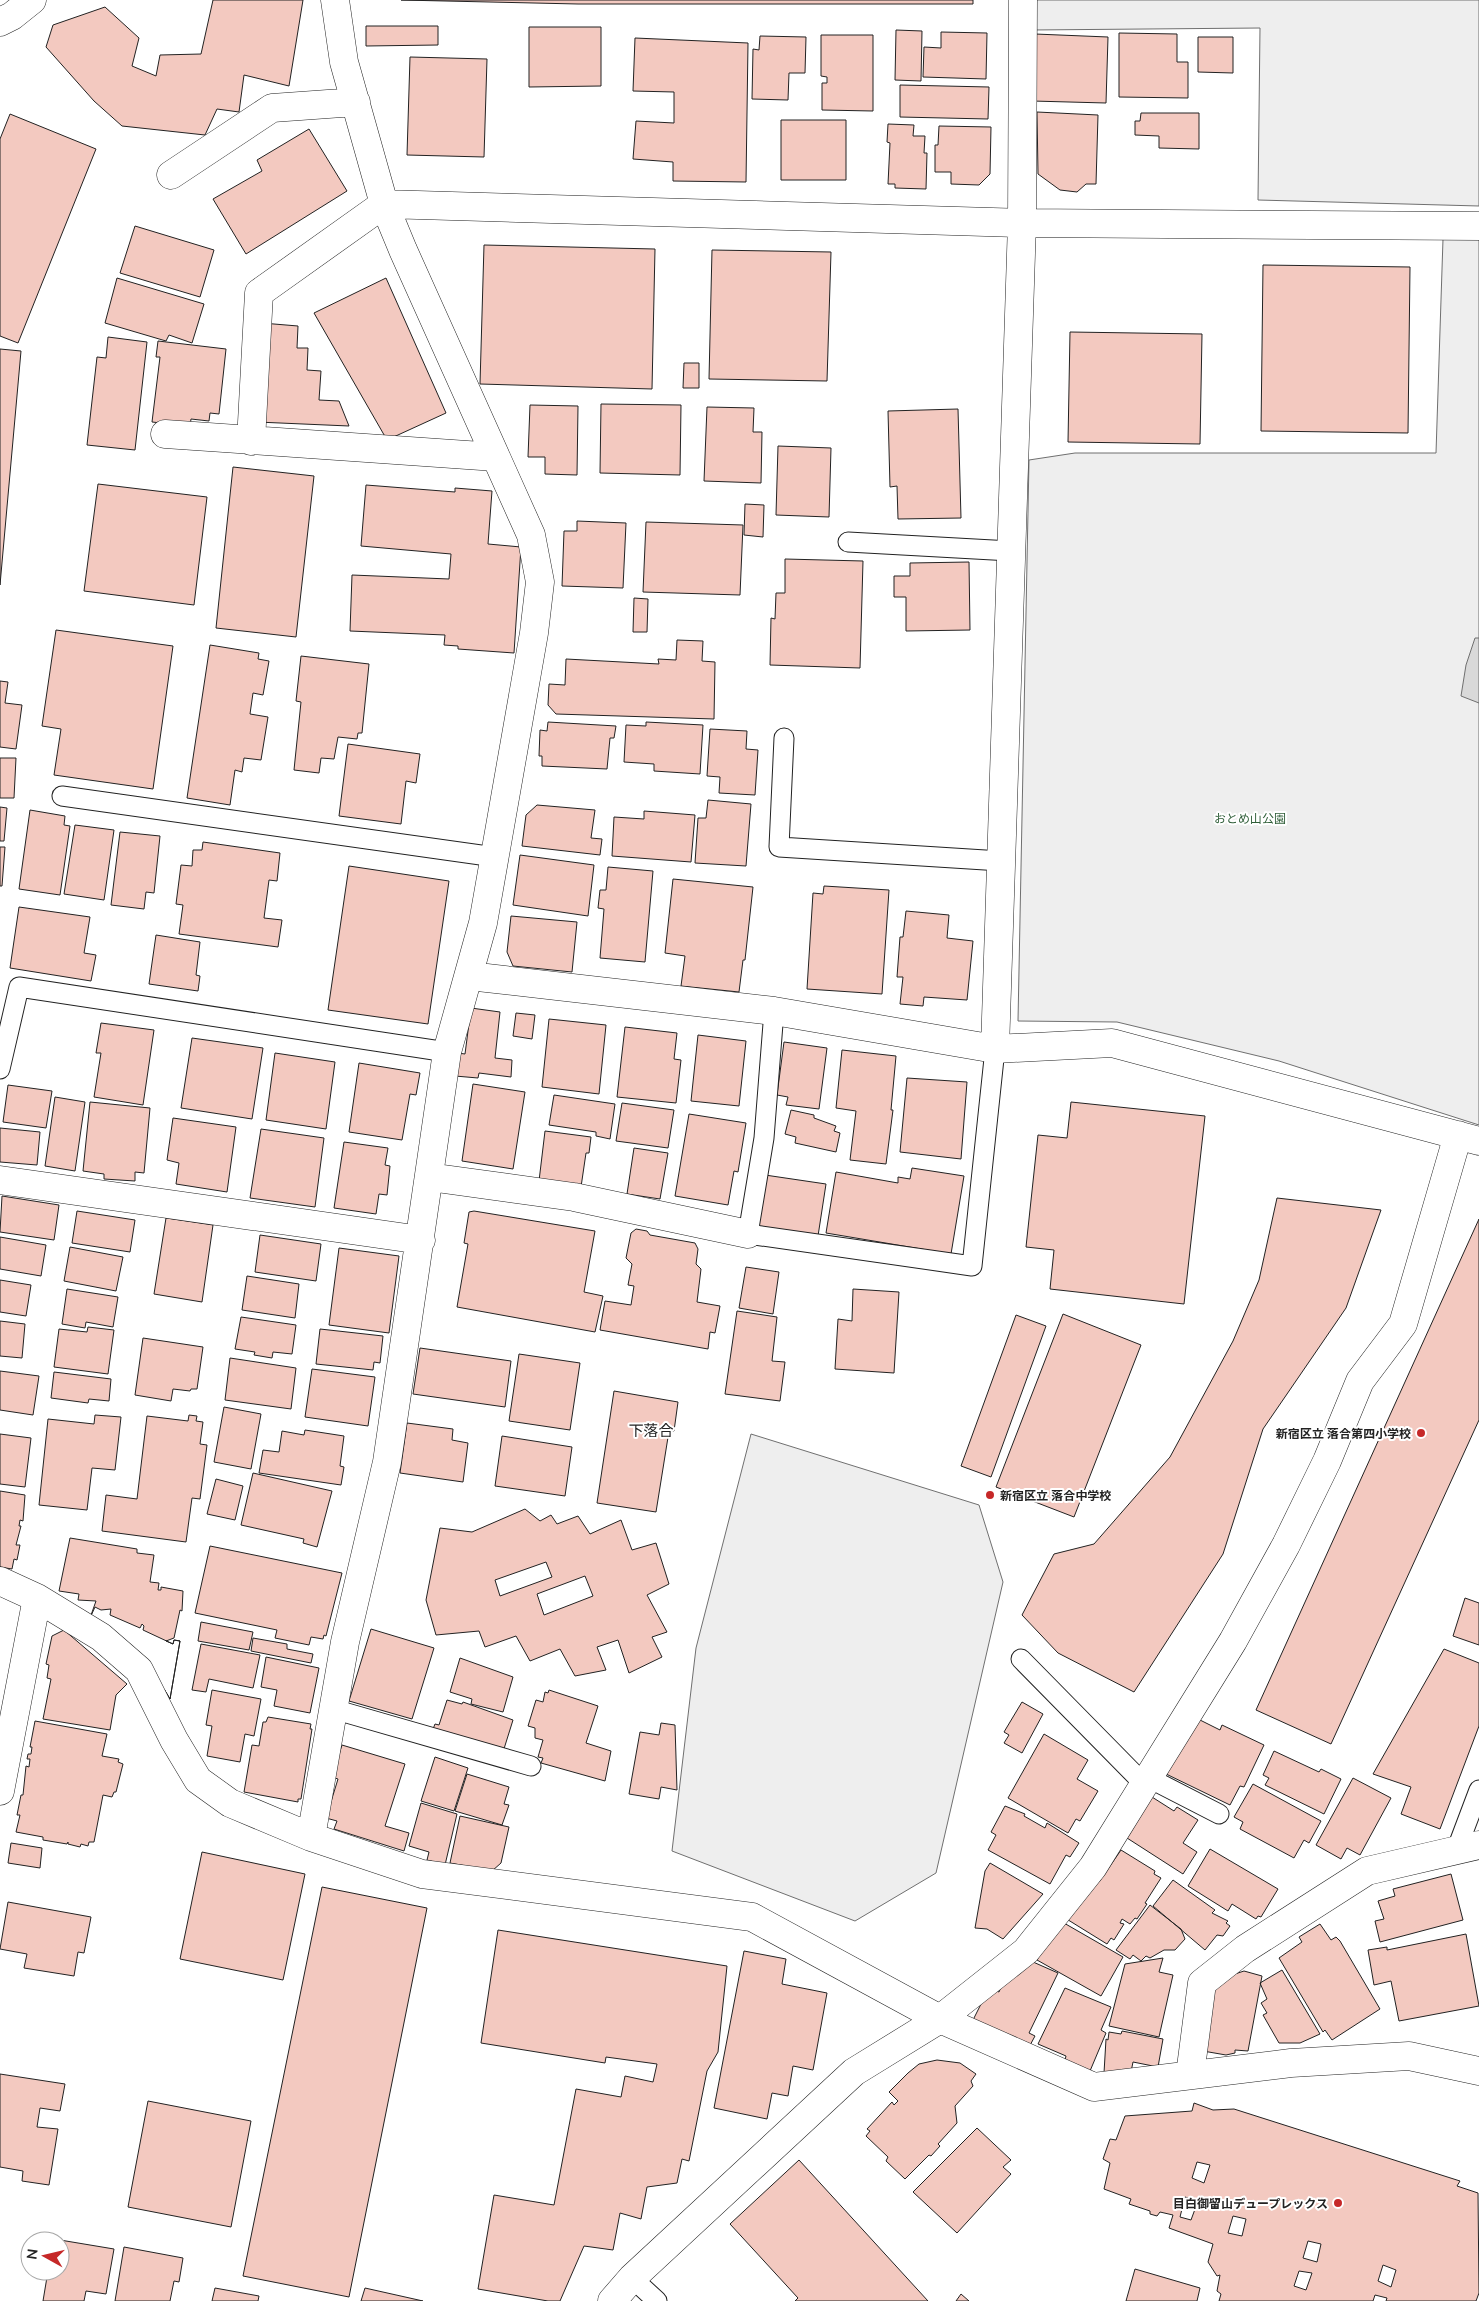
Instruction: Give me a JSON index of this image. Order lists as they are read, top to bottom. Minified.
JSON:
{"districts":["下落合"],"parks":["おとめ山公園"],"places":["新宿区立 落合第四小学校","新宿区立 落合中学校","目白御留山デュープレックス"],"north":"left"}
